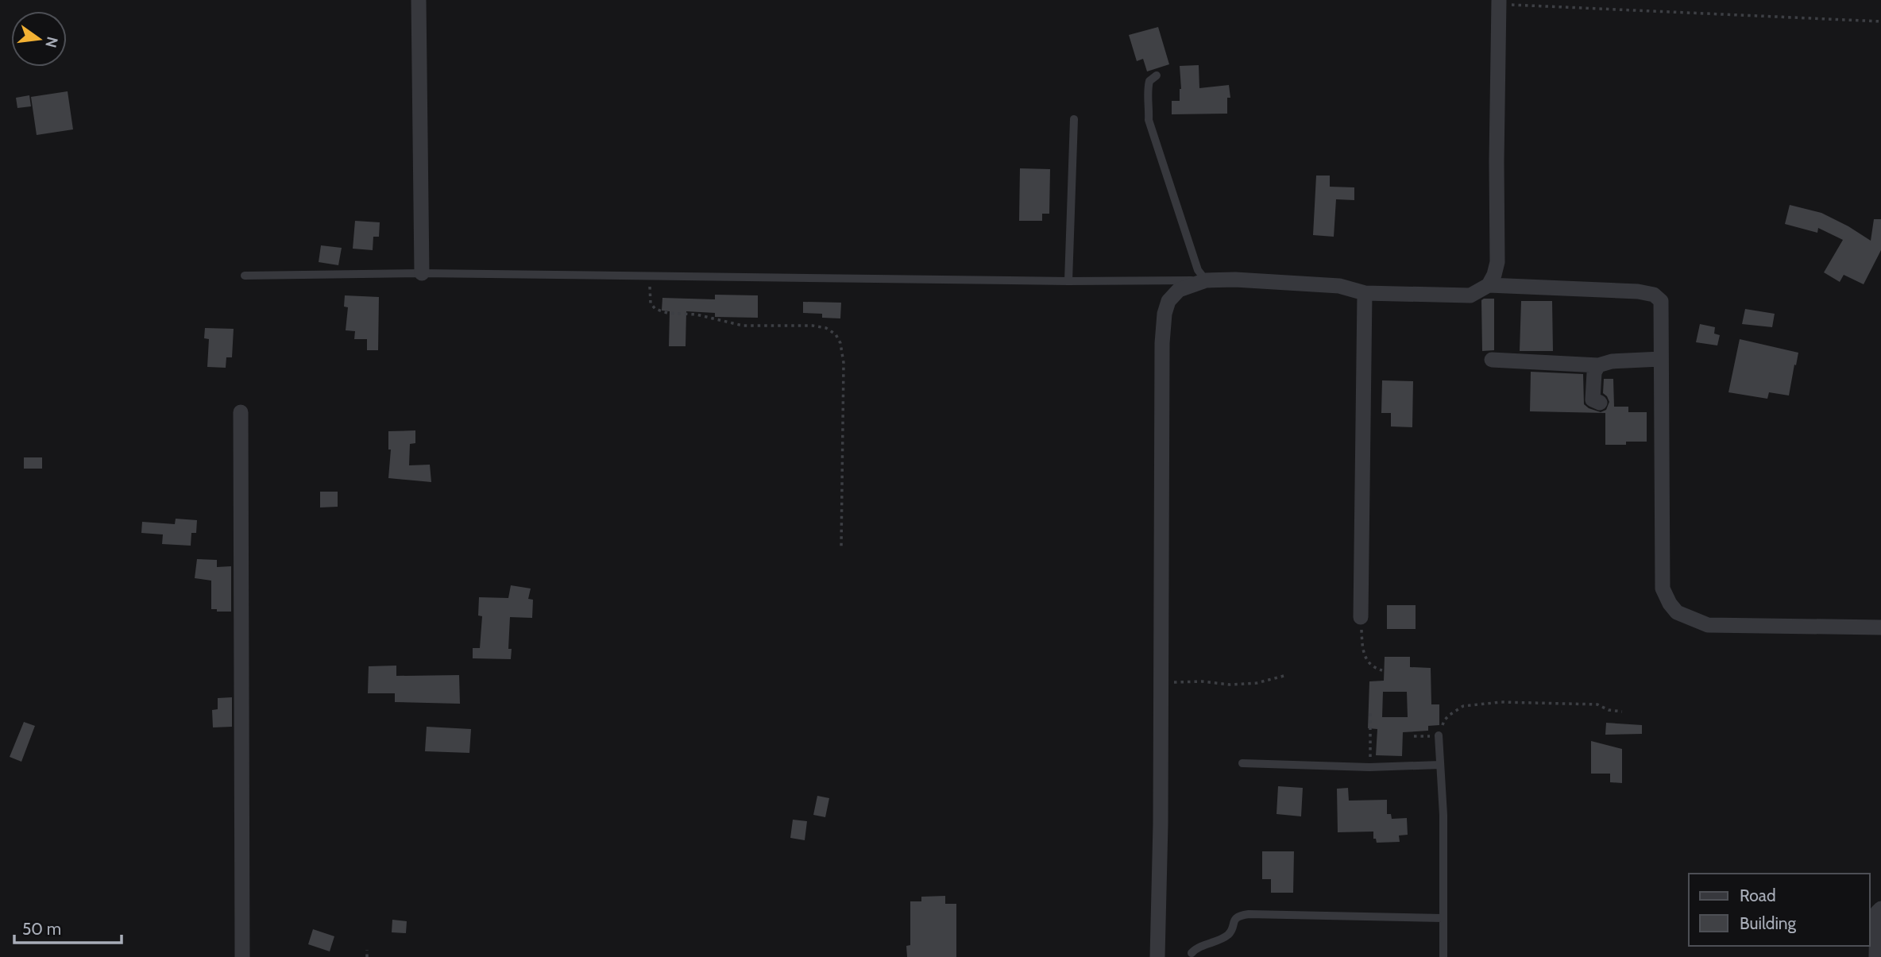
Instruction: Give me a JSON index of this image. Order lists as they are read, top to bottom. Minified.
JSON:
{"legend":["Road","Building"],"scale_bar":"50 m","north":"right"}
